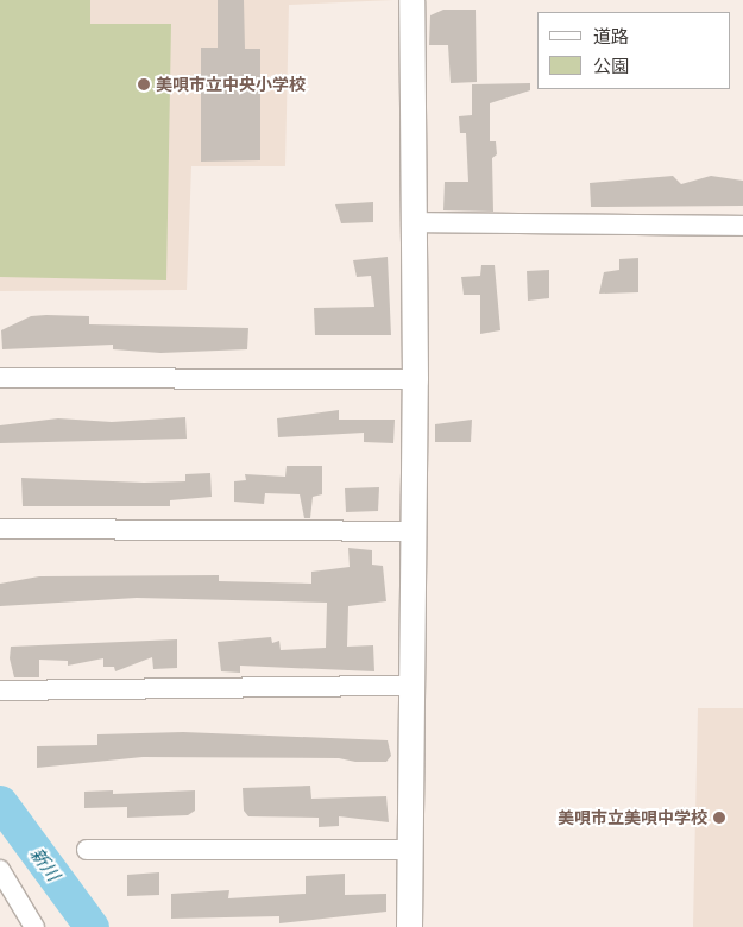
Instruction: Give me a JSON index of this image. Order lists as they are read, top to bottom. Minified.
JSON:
{"water":["新川"],"places":["美唄市立中央小学校","美唄市立美唄中学校"],"legend":["道路","公園"]}
